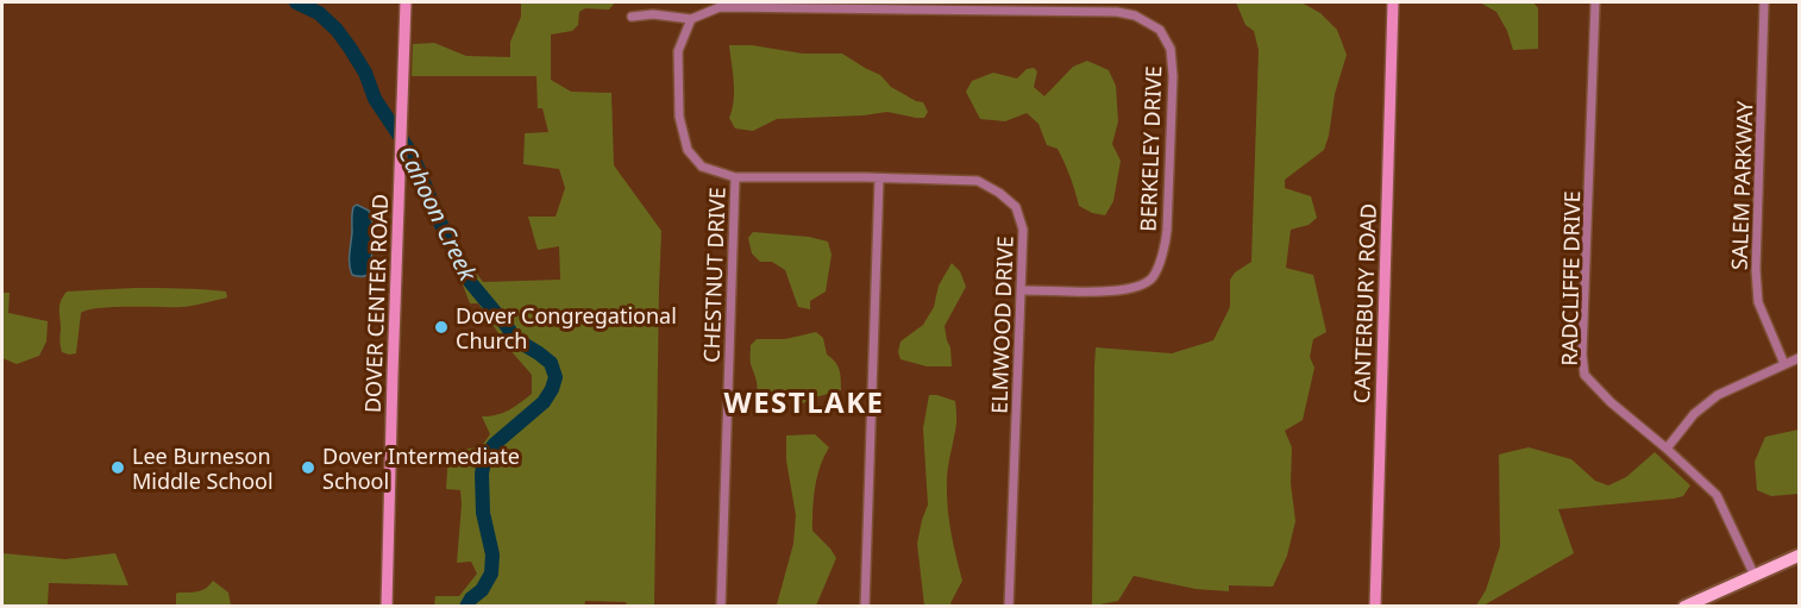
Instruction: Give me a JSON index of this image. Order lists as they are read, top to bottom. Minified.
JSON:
{"streets":{"street":["BERKELEY DRIVE","SALEM PARKWAY","CHESTNUT DRIVE","RADCLIFFE DRIVE","DOVER CENTER ROAD","CANTERBURY ROAD","ELMWOOD DRIVE"]},"crossings":[["BERKELEY DRIVE","CHESTNUT DRIVE"],["BERKELEY DRIVE","ELMWOOD DRIVE"],["CHESTNUT DRIVE","ELMWOOD DRIVE"]],"districts":["WESTLAKE"],"water":["Cahoon Creek"],"places":["Dover Congregational Church","Lee Burneson Middle School","Dover Intermediate School"]}
